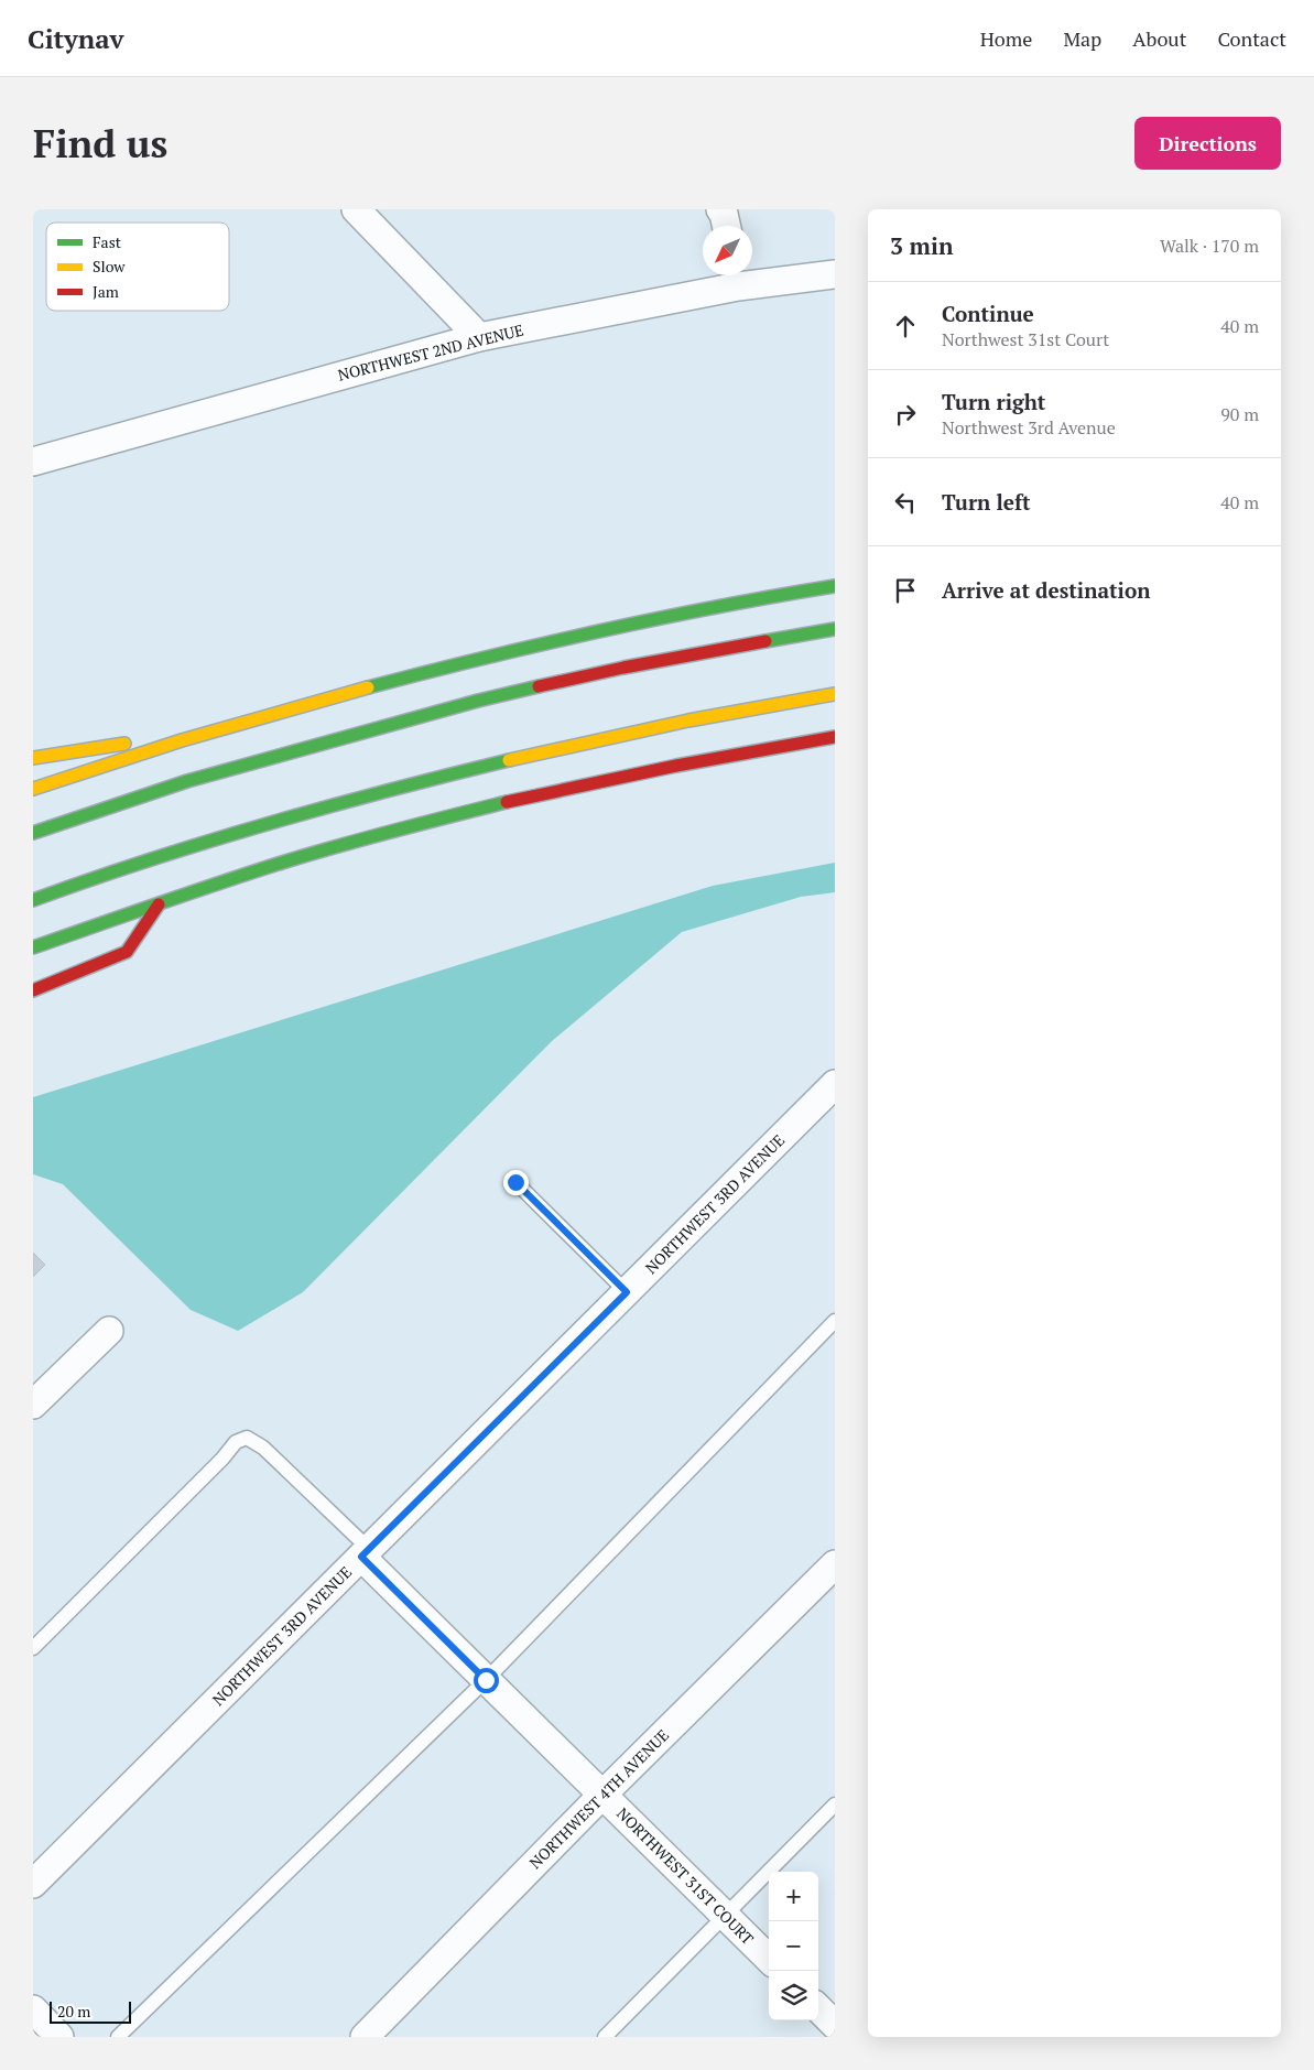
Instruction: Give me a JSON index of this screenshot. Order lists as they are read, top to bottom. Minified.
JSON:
{"streets":{"street":["NORTHWEST 2ND AVENUE","NORTHWEST 3RD AVENUE","NORTHWEST 4TH AVENUE","NORTHWEST 31ST COURT"]},"crossings":[["NORTHWEST 3RD AVENUE","NORTHWEST 31ST COURT"],["NORTHWEST 4TH AVENUE","NORTHWEST 31ST COURT"]],"legend":["Fast","Slow","Jam"],"scale_bar":"20 m","north":"bottom left","page":{"header":"Citynav","nav":["Home","Map","About","Contact"],"buttons":"Directions","title":"Find us","heading":["3 min","Walk · 170 m"],"list":[["Continue","Northwest 31st Court","40 m"],["Turn right","Northwest 3rd Avenue","90 m"],["Turn left","40 m"],"Arrive at destination"],"map_buttons":["+","−"],"scale":"20 m"}}
